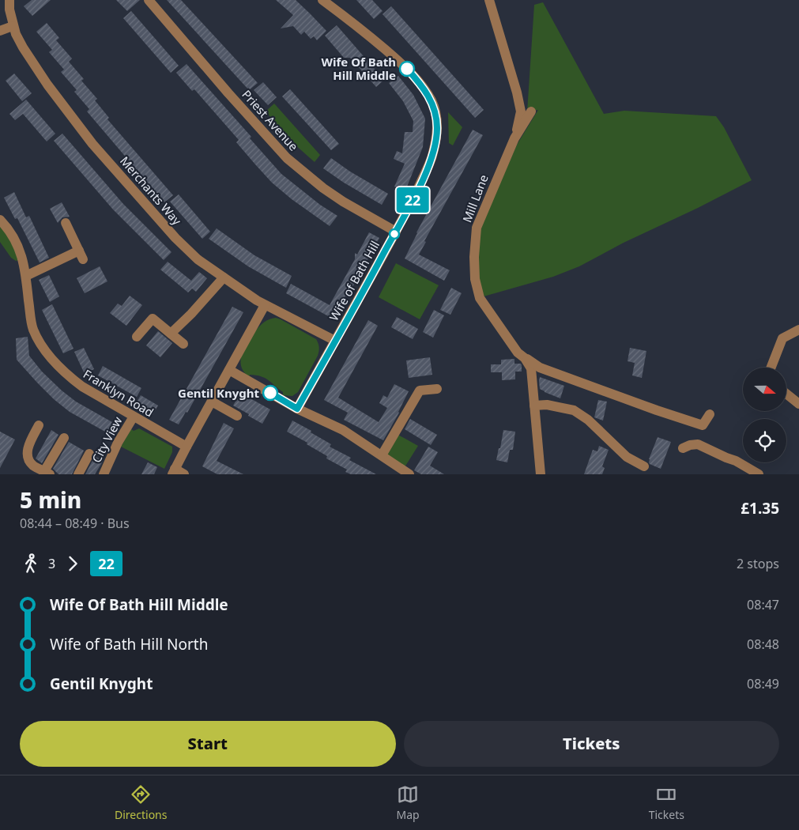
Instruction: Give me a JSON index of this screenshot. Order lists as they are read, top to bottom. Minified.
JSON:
{"streets":{"street":["Priest Avenue","Merchants Way","Mill Lane","Wife of Bath Hill","Franklyn Road","City View"]},"crossings":[["Priest Avenue","Wife of Bath Hill"],["Merchants Way","Wife of Bath Hill"],["Franklyn Road","City View"]],"places":["Wife Of Bath Hill Middle","Gentil Knyght"],"lines":["bus line 22"],"north":"right","page":{"on_map":"22","heading":["5 min","08:44 – 08:49 · Bus","£1.35"],"legs":["3","22","2 stops"],"list":[{"name":"Wife Of Bath Hill Middle","value":"08:47"},{"name":"Wife of Bath Hill North","value":"08:48"},{"name":"Gentil Knyght","value":"08:49"}],"buttons":["Start","Tickets"],"tabs":["Directions","Map","Tickets"]}}
